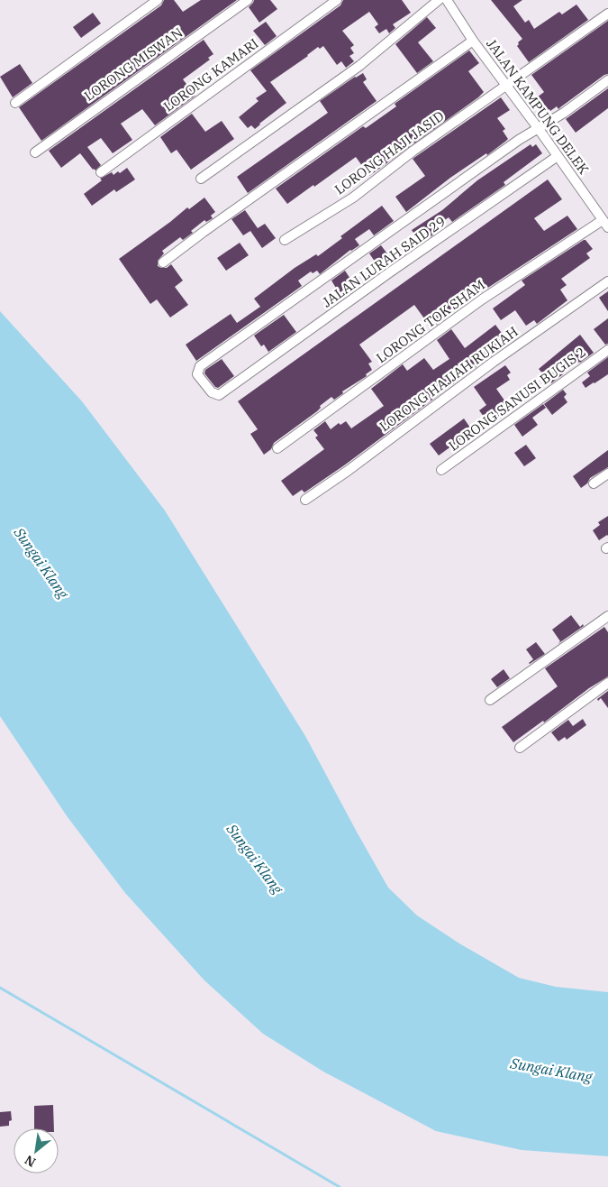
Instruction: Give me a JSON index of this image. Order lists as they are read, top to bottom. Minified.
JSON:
{"streets":{"street":["LORONG MISWAN","LORONG KAMARI","JALAN KAMPUNG DELEK","LORONG HAJI JASID","JALAN LURAH SAID 29","LORONG TOK SHAM","LORONG HAJJAH RUKIAH","LORONG SANUSI BUGIS 2"]},"crossings":[["JALAN KAMPUNG DELEK","LORONG HAJI JASID"],["JALAN KAMPUNG DELEK","JALAN LURAH SAID 29"],["JALAN KAMPUNG DELEK","LORONG TOK SHAM"]],"water":["Sungai Klang"],"north":"bottom left"}
